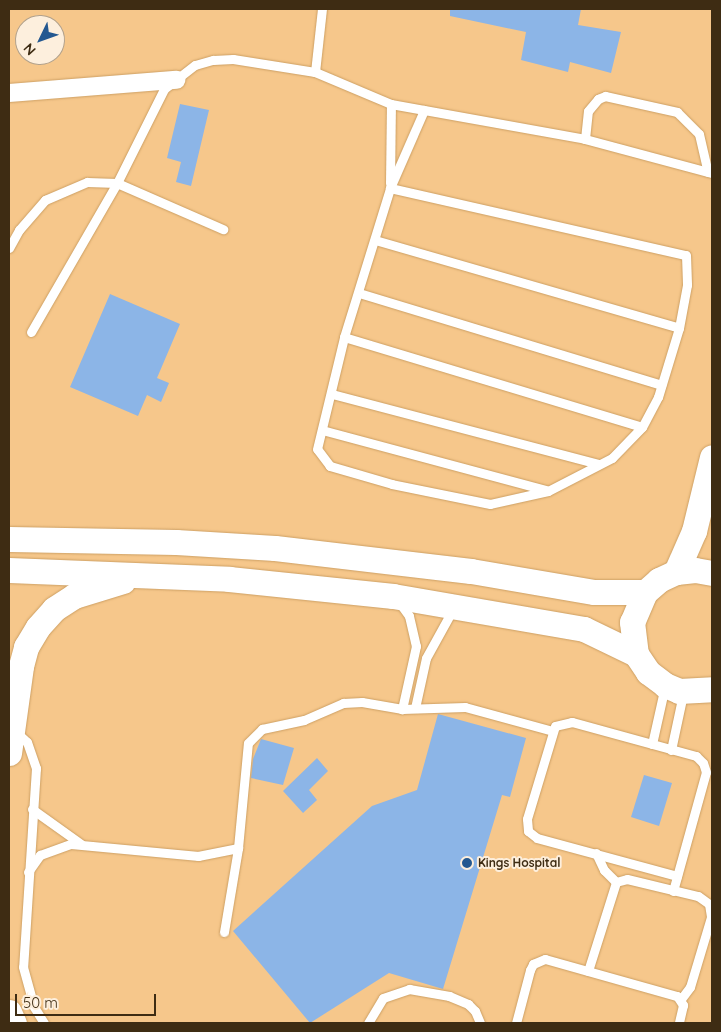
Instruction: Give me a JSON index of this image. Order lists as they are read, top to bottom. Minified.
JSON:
{"places":["Kings Hospital"],"scale_bar":"50 m","north":"bottom left"}
